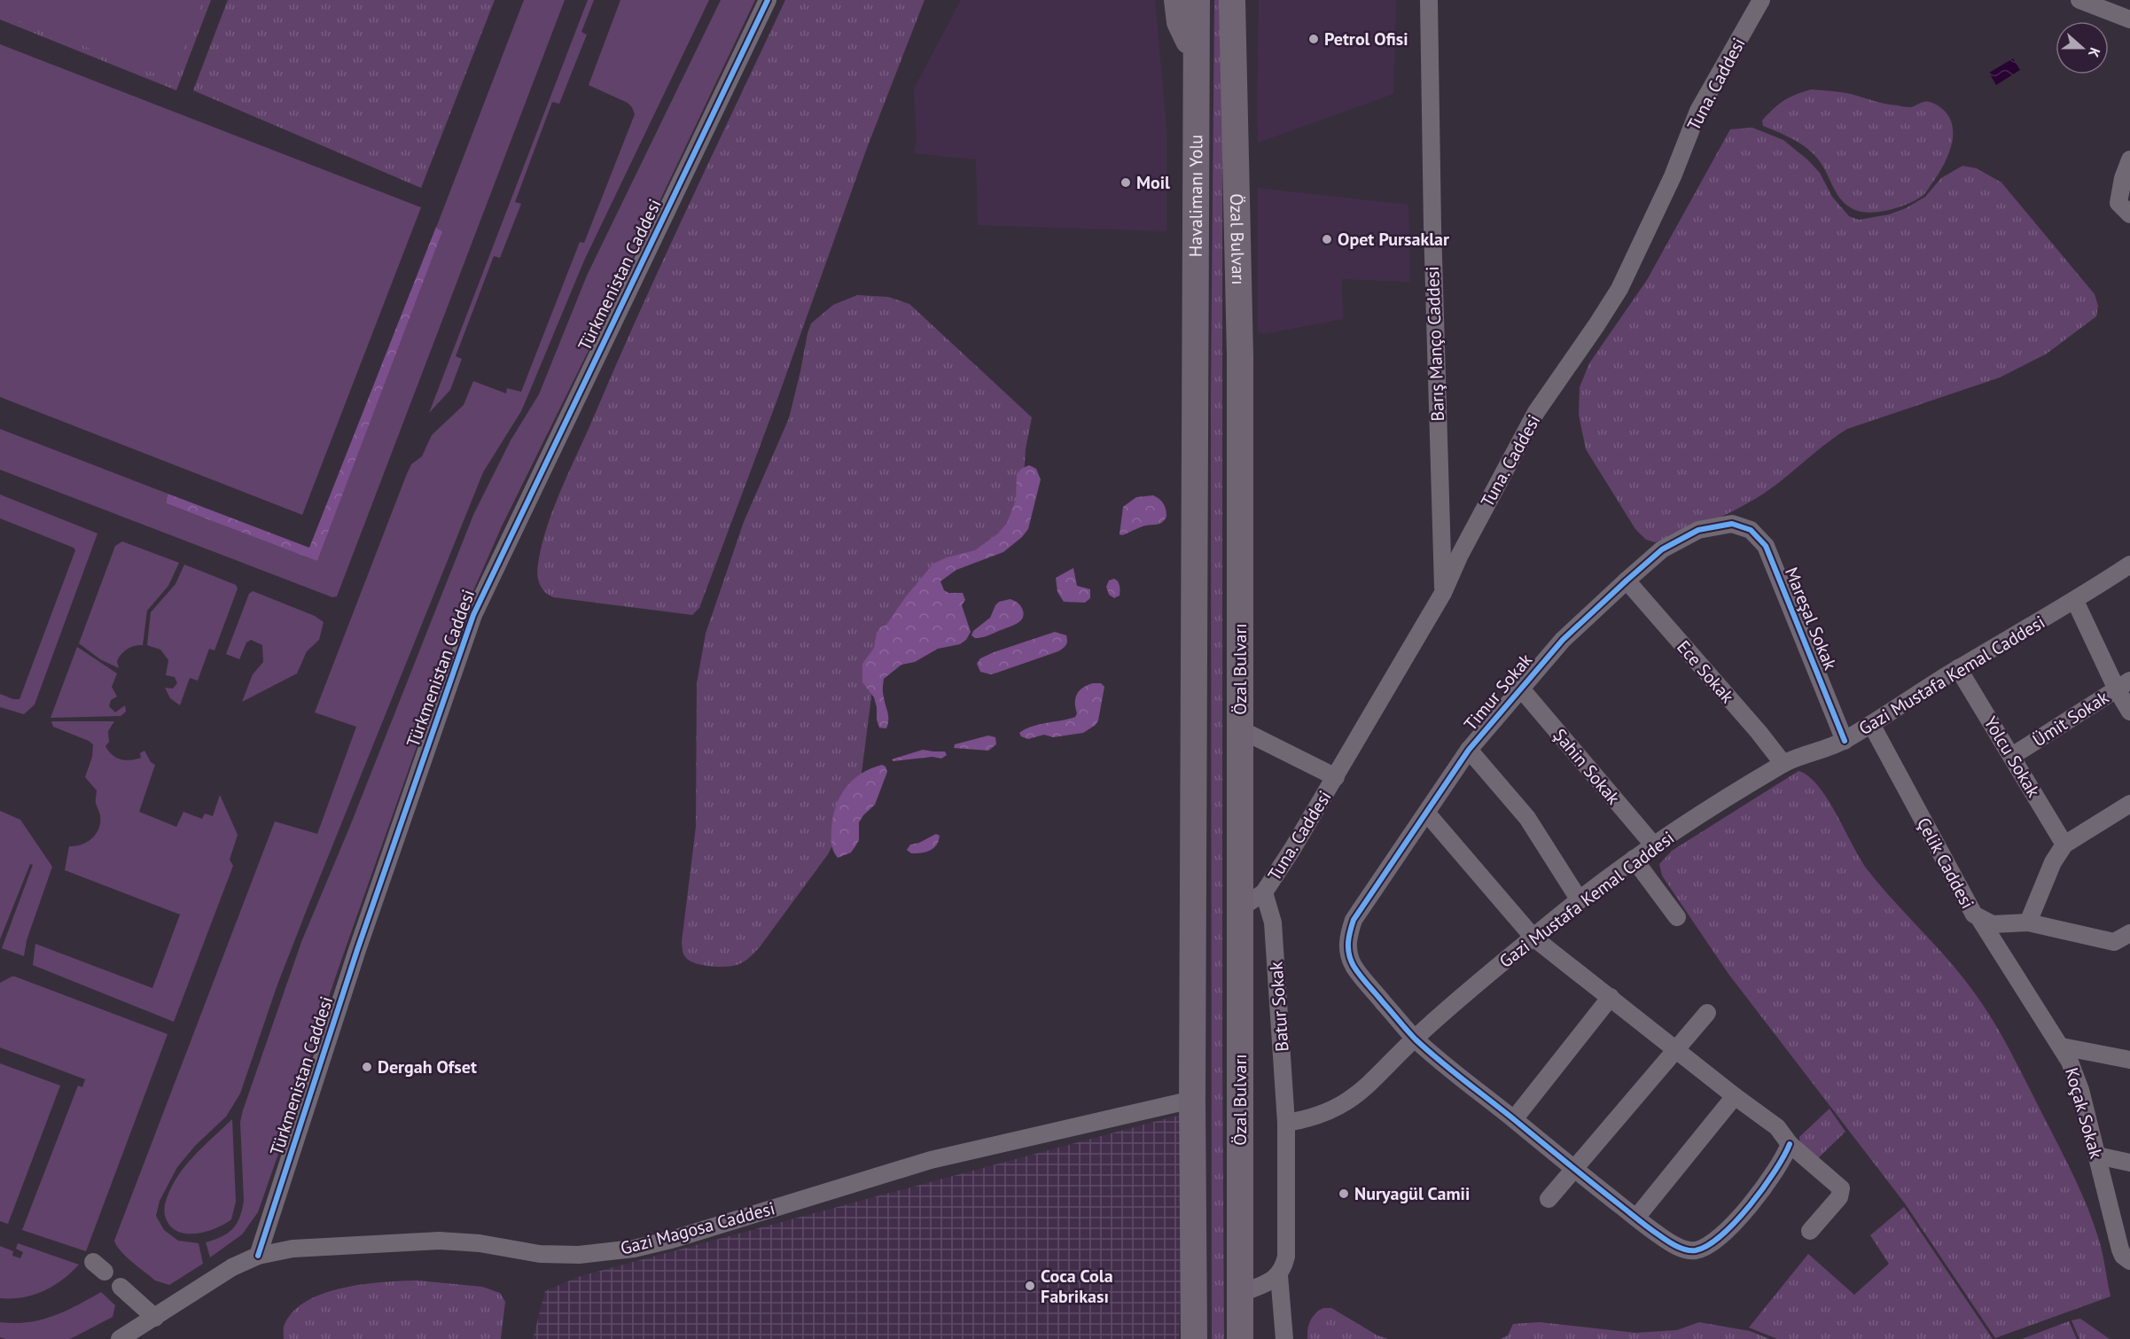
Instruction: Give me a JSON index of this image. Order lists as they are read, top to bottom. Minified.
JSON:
{"streets":{"highway":["Havalimanı Yolu","Özal Bulvarı"],"street":["Tuna. Caddesi","Türkmenistan Caddesi","Barış Manço Caddesi","Mareşal Sokak","Ece Sokak","Gazi Mustafa Kemal Caddesi","Timur Sokak","Ümit Sokak","Yolcu Sokak","Şahin Sokak","Çelik Caddesi","Batur Sokak","Koçak Sokak","Gazi Magosa Caddesi"]},"crossings":[["Tuna. Caddesi","Özal Bulvarı"],["Tuna. Caddesi","Barış Manço Caddesi"],["Tuna. Caddesi","Batur Sokak"],["Havalimanı Yolu","Gazi Magosa Caddesi"],["Türkmenistan Caddesi","Gazi Magosa Caddesi"],["Mareşal Sokak","Gazi Mustafa Kemal Caddesi"],["Mareşal Sokak","Timur Sokak"],["Ece Sokak","Gazi Mustafa Kemal Caddesi"],["Ece Sokak","Timur Sokak"],["Gazi Mustafa Kemal Caddesi","Timur Sokak"],["Gazi Mustafa Kemal Caddesi","Yolcu Sokak"],["Gazi Mustafa Kemal Caddesi","Şahin Sokak"],["Gazi Mustafa Kemal Caddesi","Çelik Caddesi"],["Gazi Mustafa Kemal Caddesi","Batur Sokak"],["Timur Sokak","Şahin Sokak"],["Ümit Sokak","Yolcu Sokak"],["Çelik Caddesi","Koçak Sokak"]],"places":["Petrol Ofisi","Moil","Opet Pursaklar","Dergah Ofset","Nuryagül Camii","Coca Cola Fabrikası"],"north":"right"}
